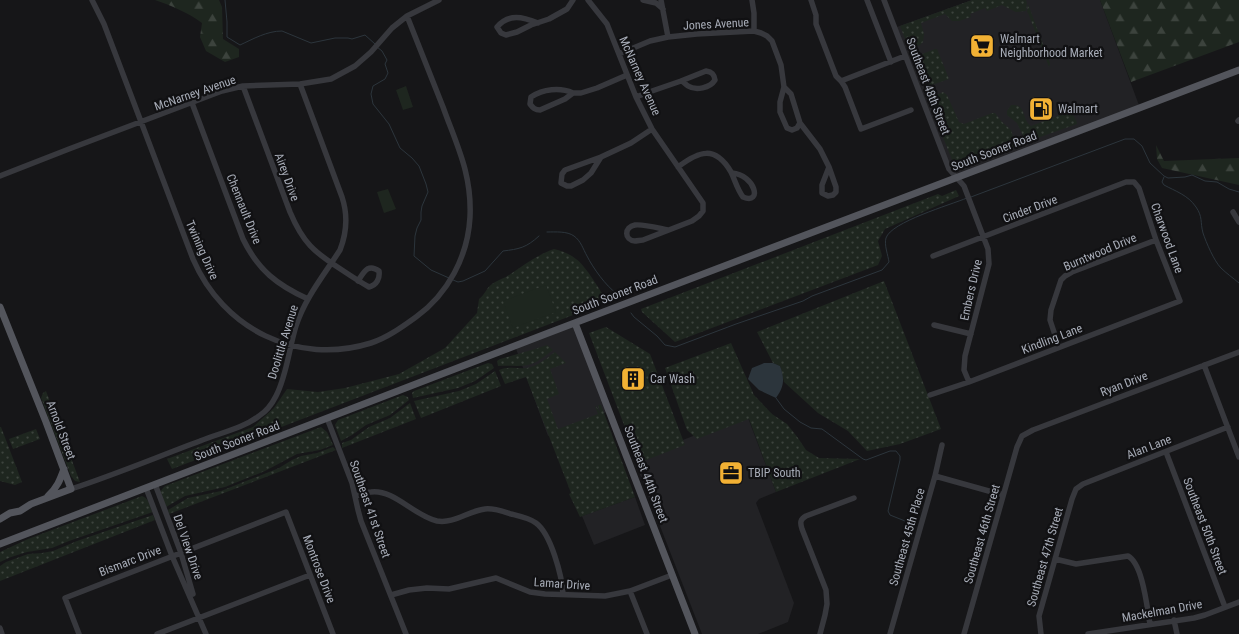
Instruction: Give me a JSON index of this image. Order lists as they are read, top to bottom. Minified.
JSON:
{"streets":{"main road":["South Sooner Road","Arnold Street","Southeast 44th Street"],"street":["Jones Avenue","McNarney Avenue","Southeast 48th Street","Airey Drive","Chennault Drive","Cinder Drive","Charwood Lane","Twining Drive","Burntwood Drive","Embers Drive","Kindling Lane","Doolittle Avenue","Ryan Drive","Alan Lane","Southeast 41st Street","Southeast 50th Street","Southeast 46th Street","Southeast 45th Place","Del View Drive","Southeast 47th Street","Bismarc Drive","Montrose Drive","Lamar Drive","Mackelman Drive"]},"crossings":[["Jones Avenue","McNarney Avenue"],["McNarney Avenue","Airey Drive"],["McNarney Avenue","Chennault Drive"],["McNarney Avenue","Twining Drive"],["McNarney Avenue","Doolittle Avenue"],["Southeast 48th Street","South Sooner Road"],["Southeast 48th Street","Embers Drive"],["South Sooner Road","Embers Drive"],["South Sooner Road","Southeast 44th Street"],["South Sooner Road","Southeast 41st Street"],["South Sooner Road","Del View Drive"],["Airey Drive","Doolittle Avenue"],["Chennault Drive","Doolittle Avenue"],["Cinder Drive","Charwood Lane"],["Cinder Drive","Embers Drive"],["Charwood Lane","Burntwood Drive"],["Charwood Lane","Kindling Lane"],["Twining Drive","Doolittle Avenue"],["Burntwood Drive","Kindling Lane"],["Embers Drive","Kindling Lane"],["Doolittle Avenue","Arnold Street"],["Ryan Drive","Southeast 46th Street"],["Alan Lane","Southeast 50th Street"],["Alan Lane","Southeast 47th Street"],["Southeast 44th Street","Lamar Drive"],["Southeast 41st Street","Lamar Drive"],["Southeast 50th Street","Mackelman Drive"],["Del View Drive","Bismarc Drive"],["Bismarc Drive","Montrose Drive"]],"places":{"supermarket":["Walmart Neighborhood Market"],"fuel station":["Walmart"],"building":["Car Wash"],"office":["TBIP South"]}}
